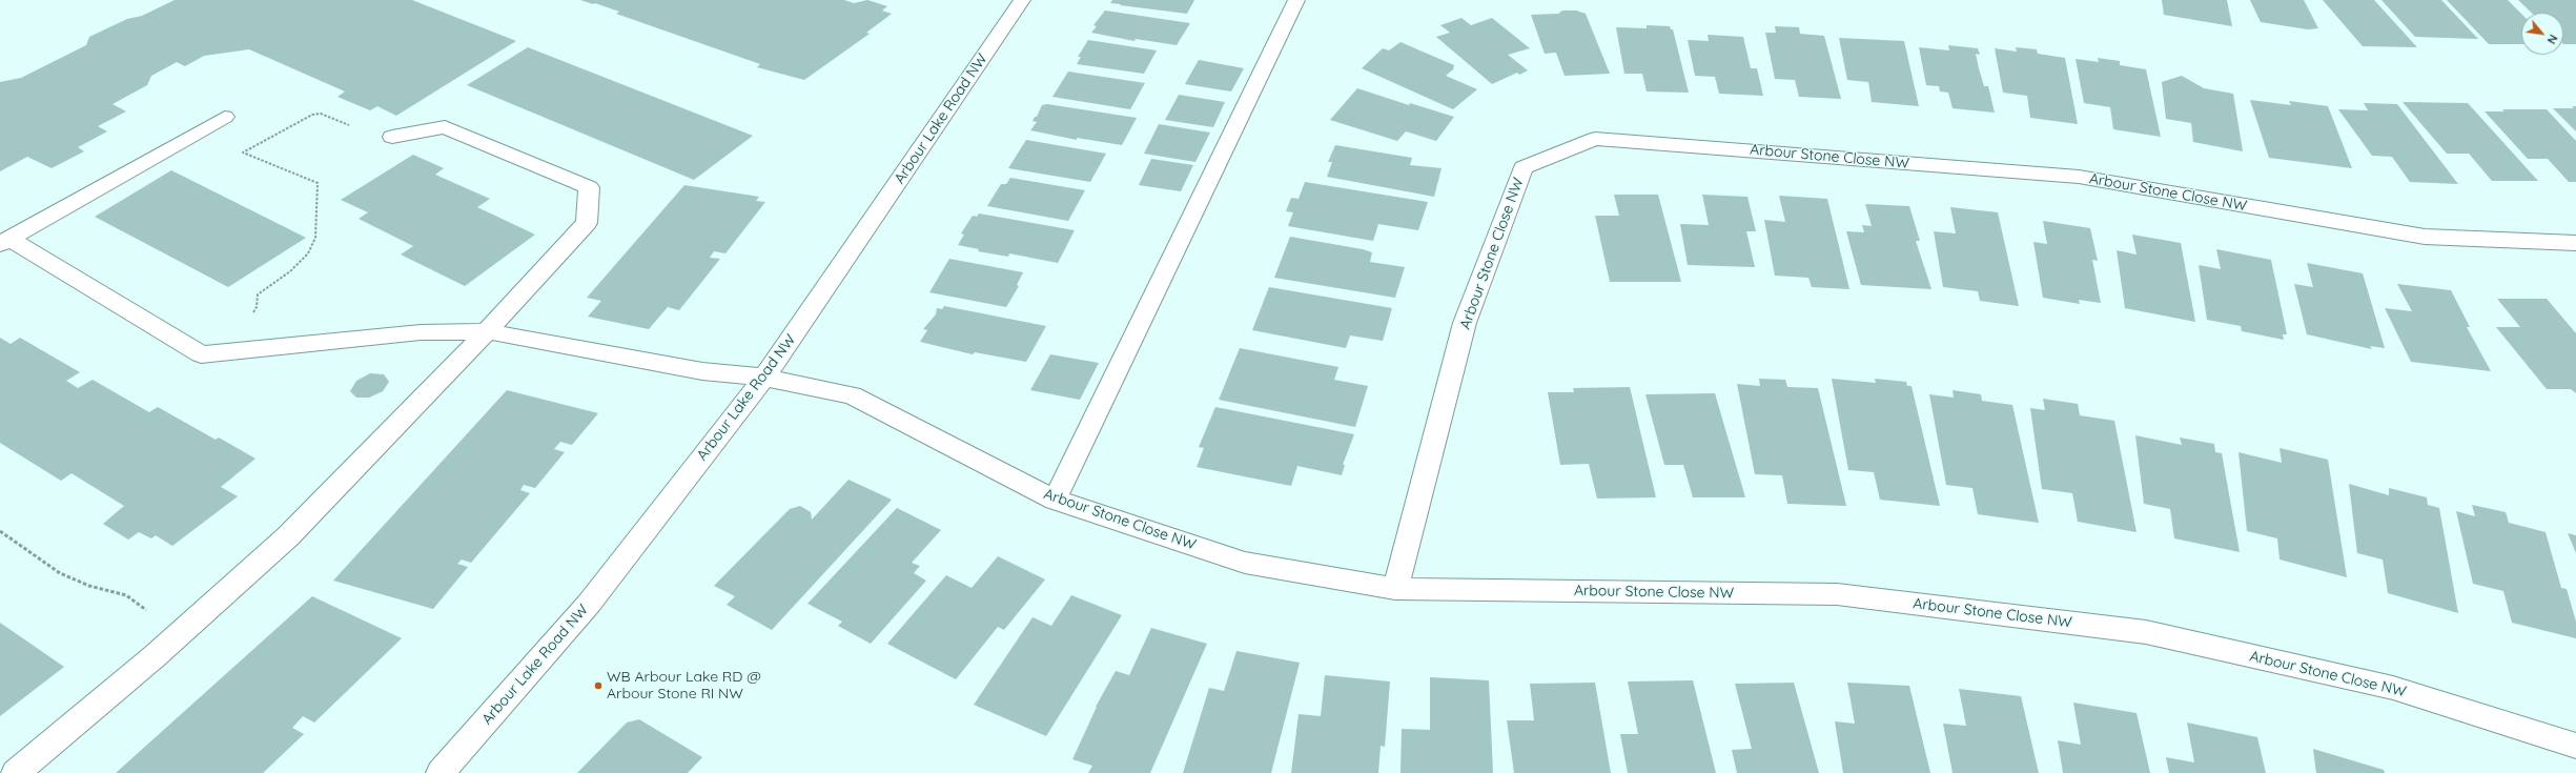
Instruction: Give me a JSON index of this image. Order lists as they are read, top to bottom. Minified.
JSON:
{"streets":{"street":["Arbour Lake Road NW","Arbour Stone Close NW"]},"crossings":[["Arbour Lake Road NW","Arbour Stone Close NW"]],"places":["WB Arbour Lake RD @ Arbour Stone RI NW"],"north":"bottom right"}
